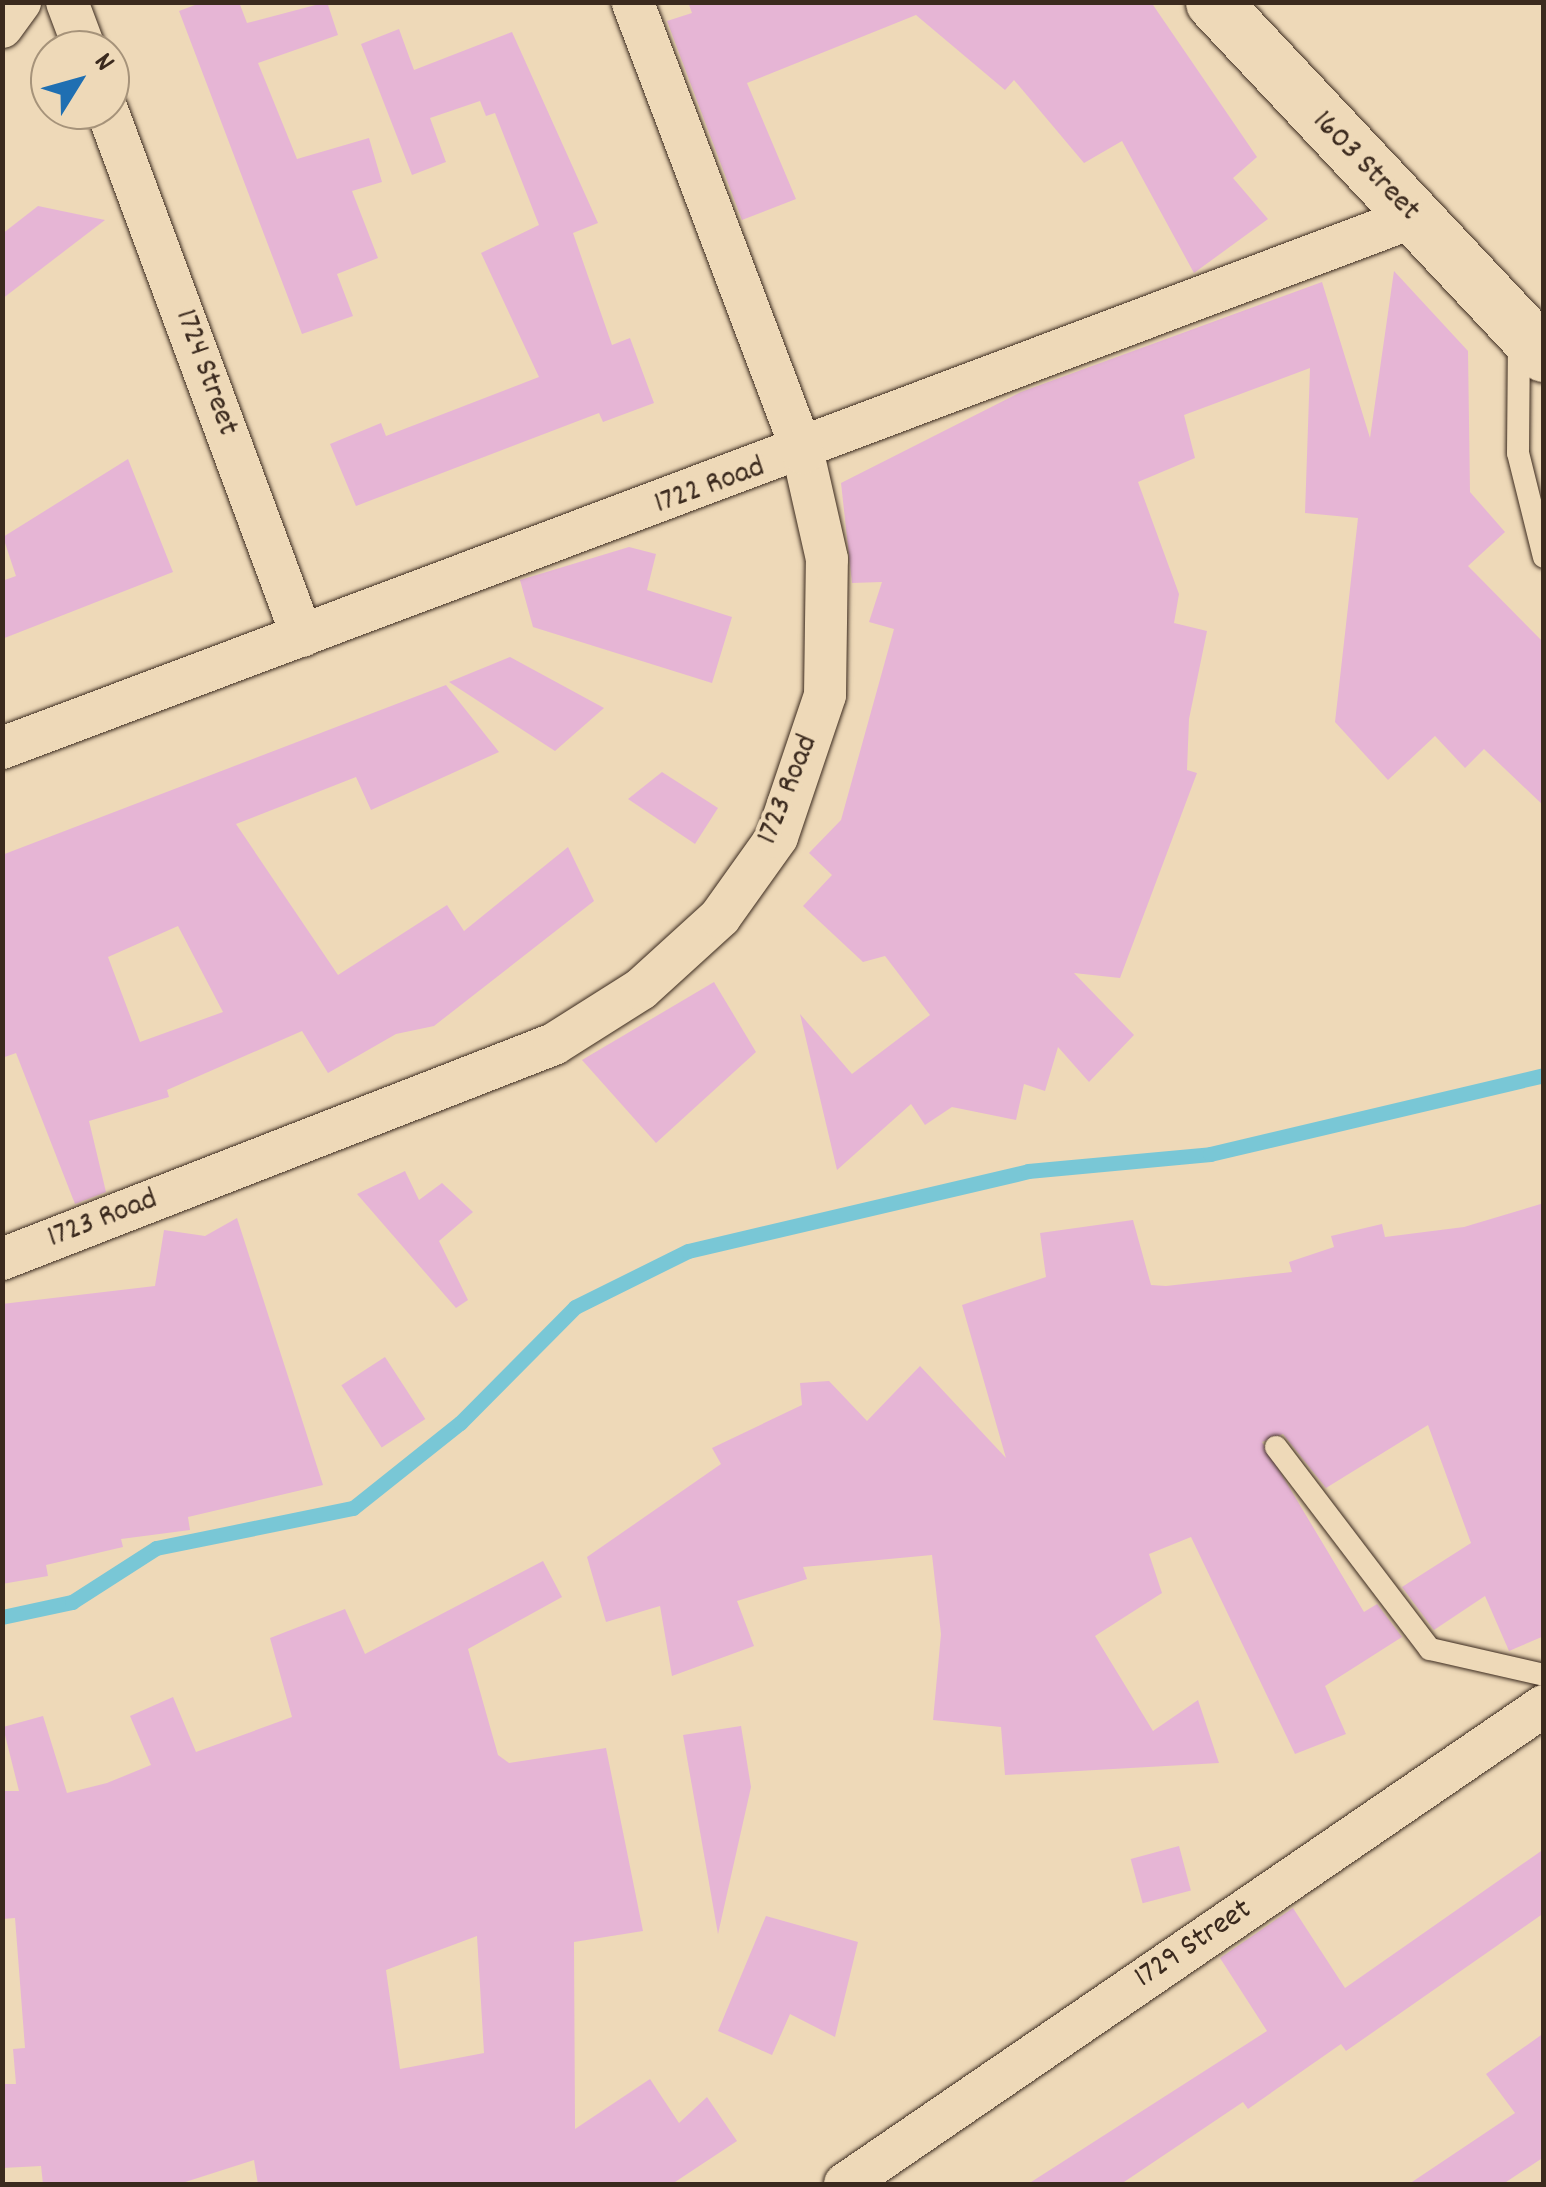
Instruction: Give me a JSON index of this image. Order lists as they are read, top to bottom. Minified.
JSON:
{"streets":{"street":["1603 Street","1724 Street","1722 Road","1723 Road","1729 Street"]},"crossings":[["1603 Street","1722 Road"],["1724 Street","1722 Road"],["1722 Road","1723 Road"]],"north":"top right"}
